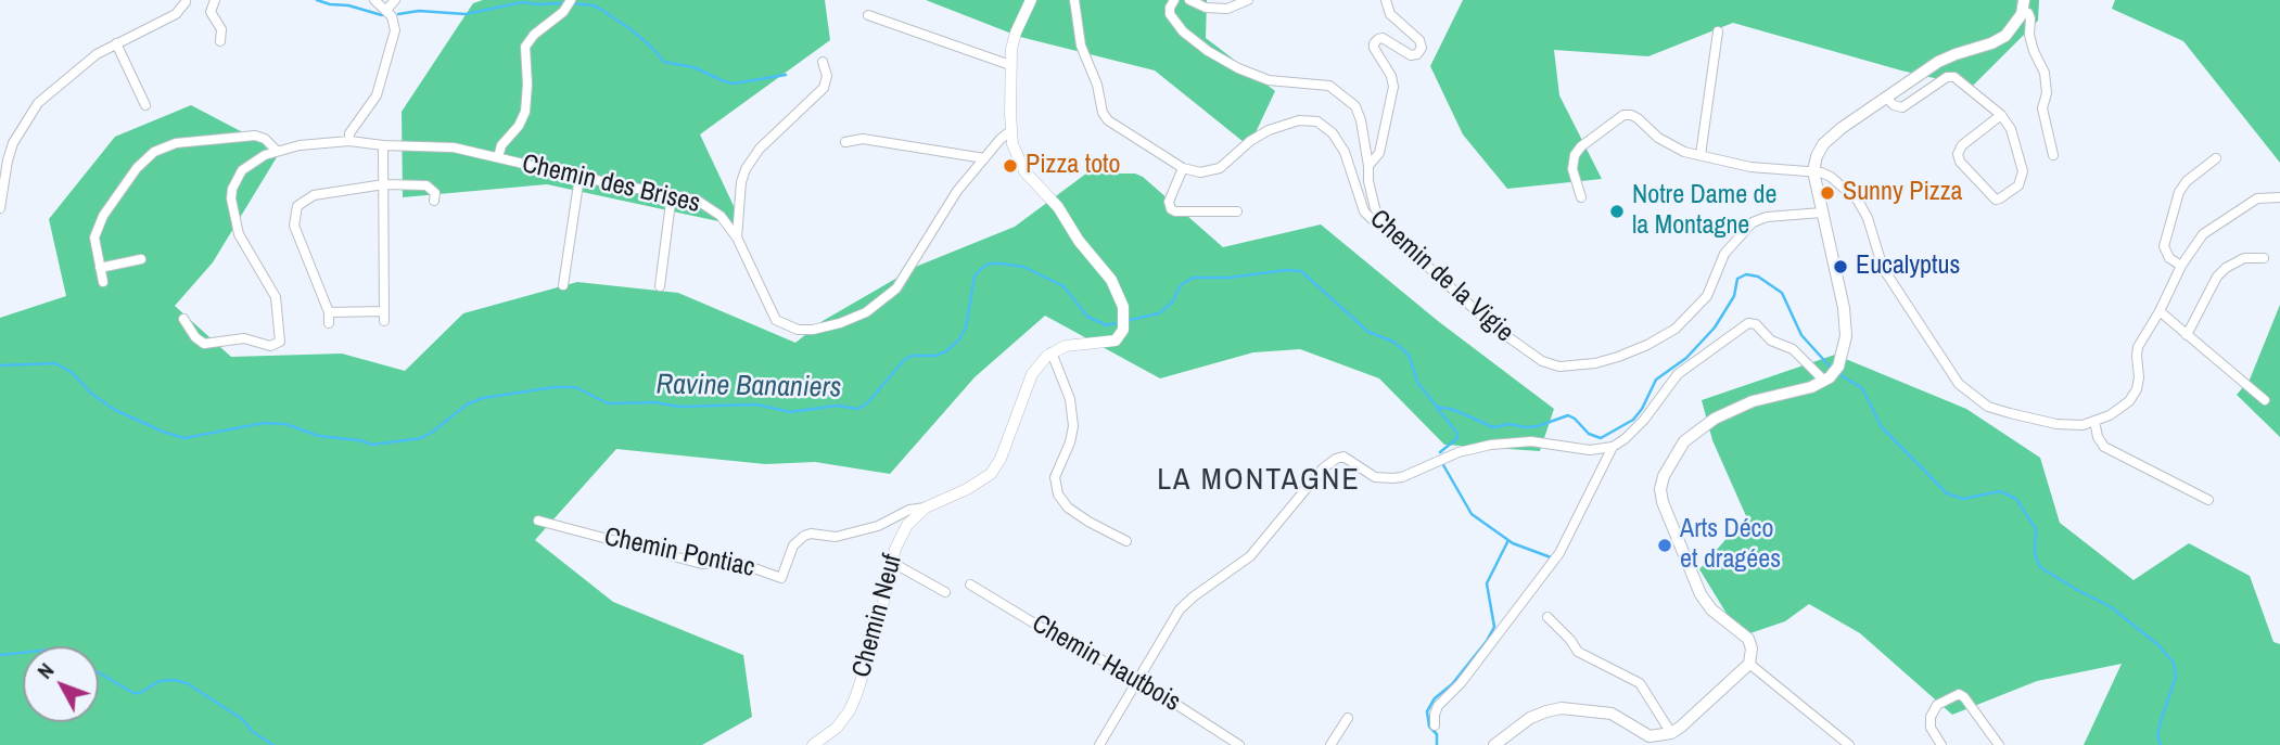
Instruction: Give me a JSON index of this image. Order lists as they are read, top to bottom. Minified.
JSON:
{"streets":{"street":["Chemin des Brises","Chemin de la Vigie","Chemin Pontiac","Chemin Neuf","Chemin Hautbois"]},"crossings":[["Chemin Pontiac","Chemin Neuf"]],"districts":["LA MONTAGNE"],"water":["Ravine Bananiers"],"places":["Pizza toto","Sunny Pizza","Notre Dame de la Montagne","Eucalyptus","Arts Déco et dragées"],"north":"top left"}
